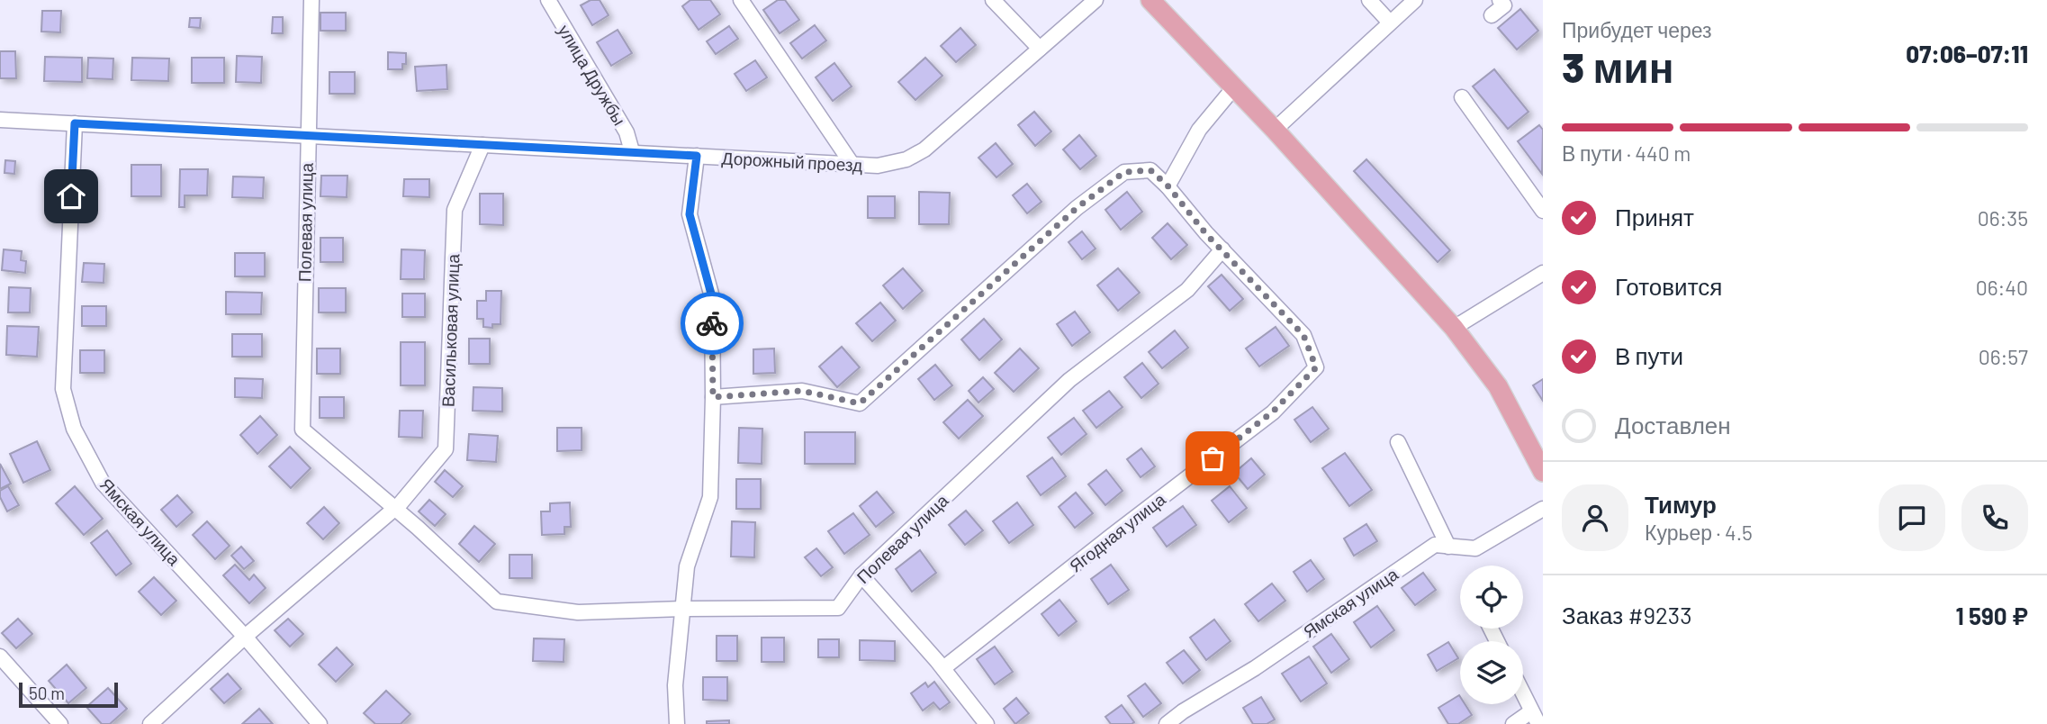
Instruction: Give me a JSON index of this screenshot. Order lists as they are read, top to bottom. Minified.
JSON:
{"streets":{"street":["улица Дружбы","Дорожный проезд","Полевая улица","Васильковая улица","Ямская улица","Ягодная улица"]},"crossings":[["улица Дружбы","Дорожный проезд"],["Дорожный проезд","Полевая улица"],["Дорожный проезд","Васильковая улица"],["Дорожный проезд","Ямская улица"],["Полевая улица","Васильковая улица"],["Полевая улица","Ягодная улица"],["Васильковая улица","Ямская улица"]],"scale_bar":"50 m","page":{"heading":["3 мин","Прибудет через","07:06–07:11"],"panel":["Тимур","Курьер · 4.5","Заказ #9233","1 590 ₽"],"bar":"В пути · 440 m","list":[["Принят","06:35"],["Готовится","06:40"],["В пути","06:57"],"Доставлен"],"scale":"50 m"}}
